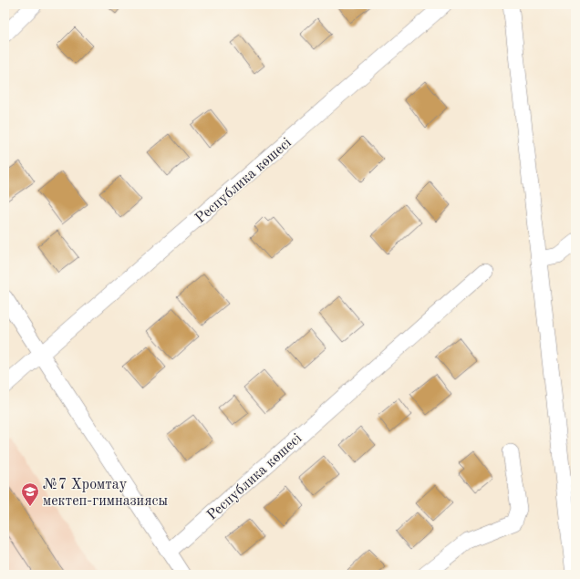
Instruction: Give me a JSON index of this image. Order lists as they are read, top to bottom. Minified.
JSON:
{"streets":{"street":["Республика көшесі"]},"places":{"school or university":["№7 Хромтау мектеп-гимназиясы"]}}
